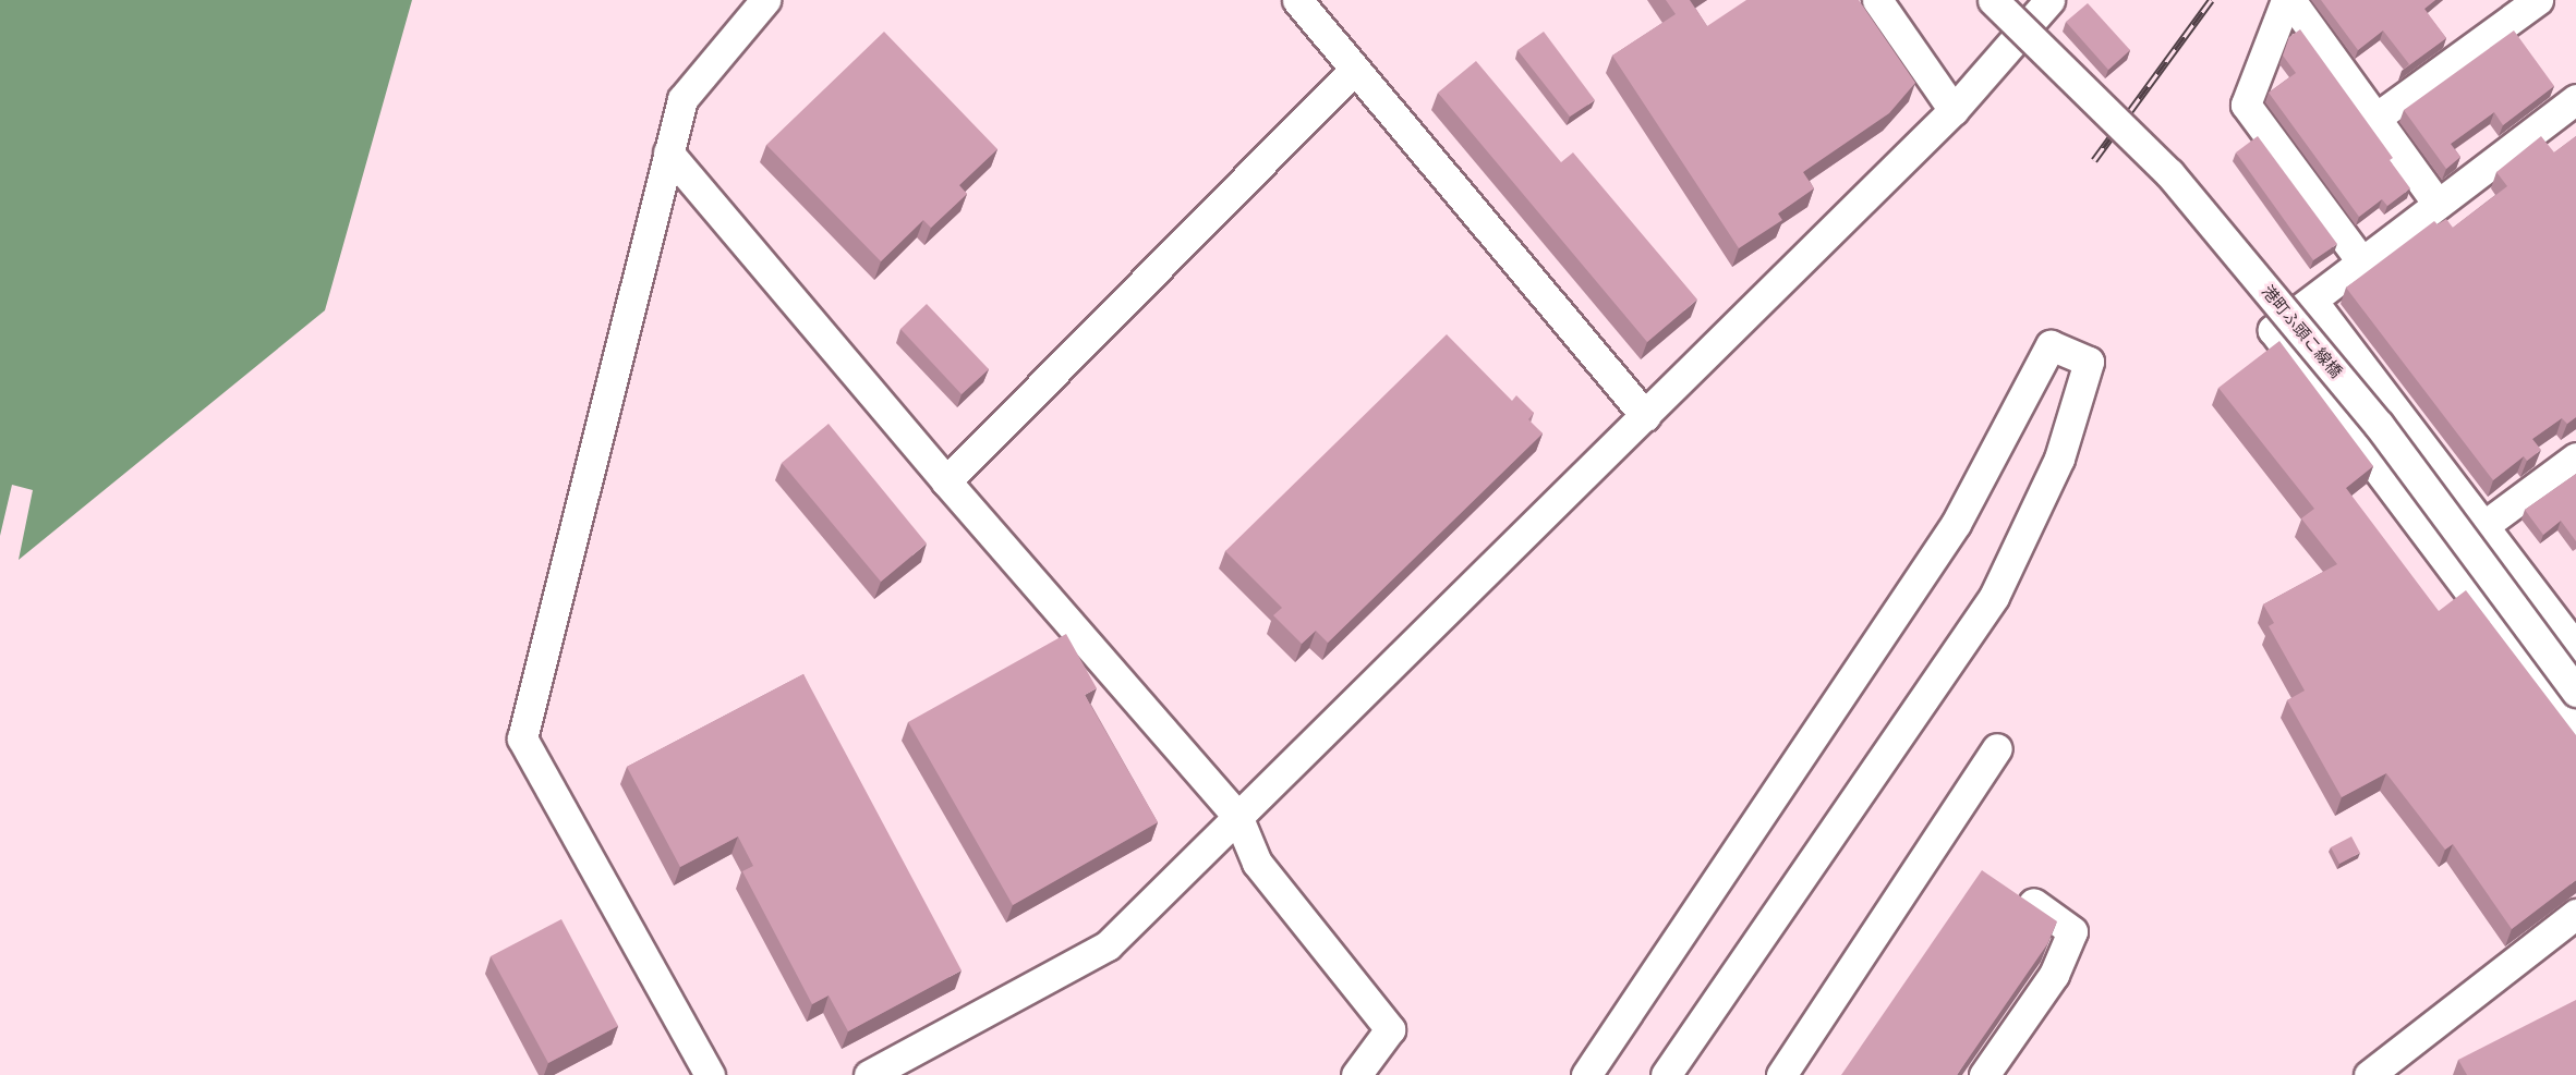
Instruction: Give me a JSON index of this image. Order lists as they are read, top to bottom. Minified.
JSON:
{"streets":{"street":["港町ふ頭こ線橋"]}}
